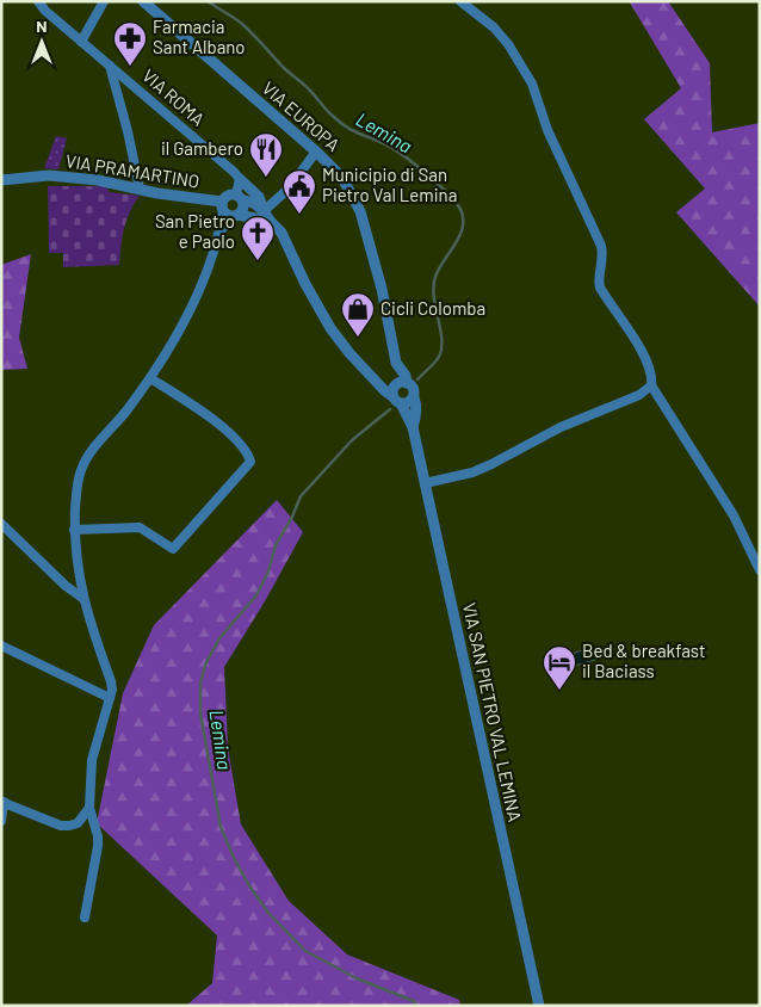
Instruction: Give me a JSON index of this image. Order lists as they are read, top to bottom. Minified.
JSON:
{"streets":{"street":["VIA ROMA","VIA EUROPA","VIA PRAMARTINO","VIA SAN PIETRO VAL LEMINA"]},"crossings":[["VIA EUROPA","VIA SAN PIETRO VAL LEMINA"]],"water":["Lemina"],"places":{"pharmacy":["Farmacia Sant Albano"],"restaurant":["il Gambero"],"public building":["Municipio di San Pietro Val Lemina"],"church":["San Pietro e Paolo"],"shop":["Cicli Colomba"],"hotel":["Bed & breakfast il Baciass"]},"north":"top"}
